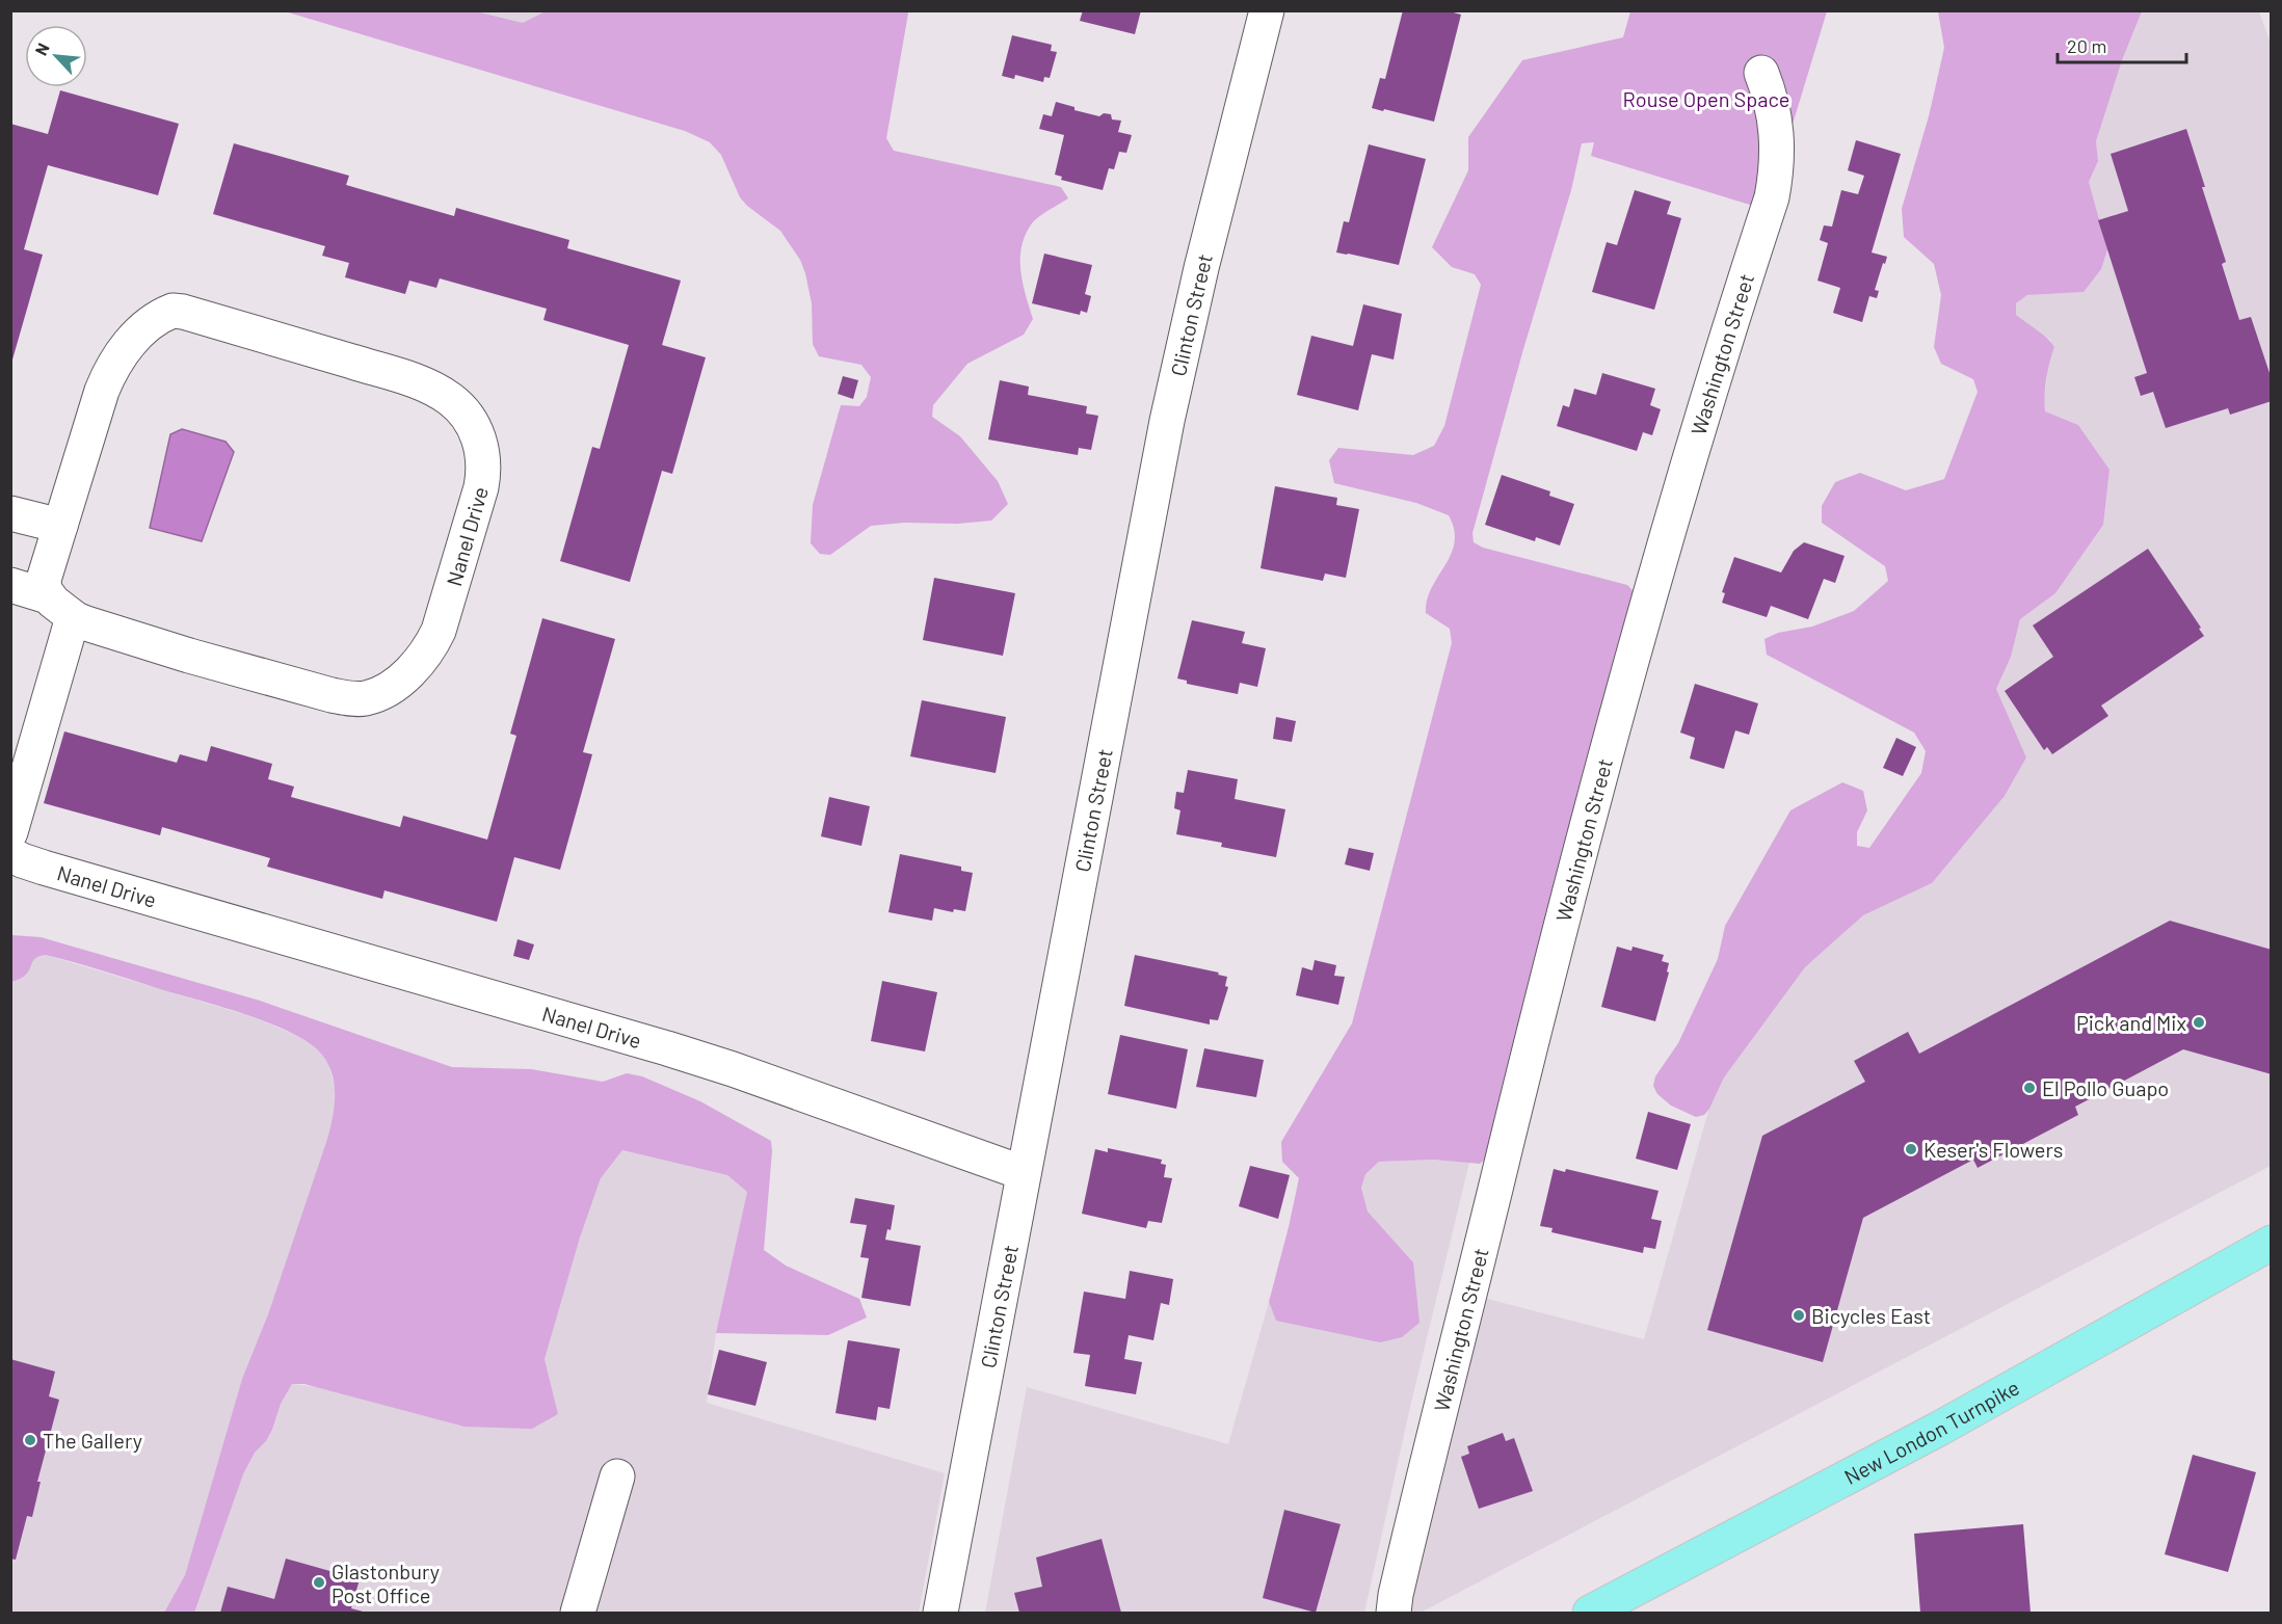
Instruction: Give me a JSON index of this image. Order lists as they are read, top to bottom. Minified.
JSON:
{"streets":{"main road":["New London Turnpike"],"street":["Clinton Street","Washington Street","Nanel Drive"]},"crossings":[["Clinton Street","Nanel Drive"]],"parks":["Rouse Open Space"],"places":["Pick and Mix","El Pollo Guapo","Keser's Flowers","Bicycles East","The Gallery","Glastonbury Post Office"],"scale_bar":"20 m","north":"top left"}
